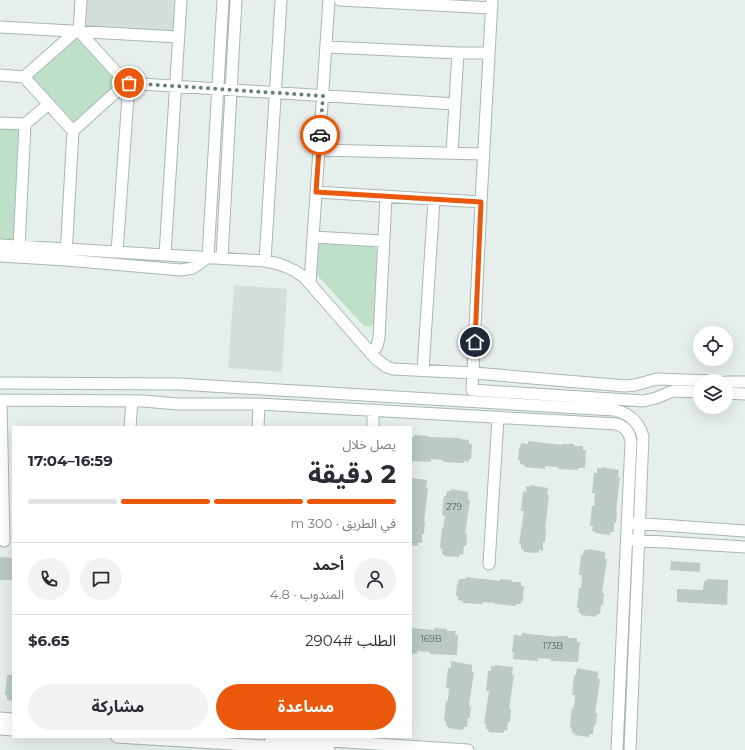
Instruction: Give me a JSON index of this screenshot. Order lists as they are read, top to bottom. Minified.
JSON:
{"house_numbers":["279","169B","173B"],"page":{"heading":["2 دقيقة","يصل خلال","16:59–17:04"],"panel":["أحمد","المندوب · 4.8","الطلب #2904","$6.65"],"bar":"في الطريق · 300 m","buttons":["مساعدة","مشاركة"]}}
